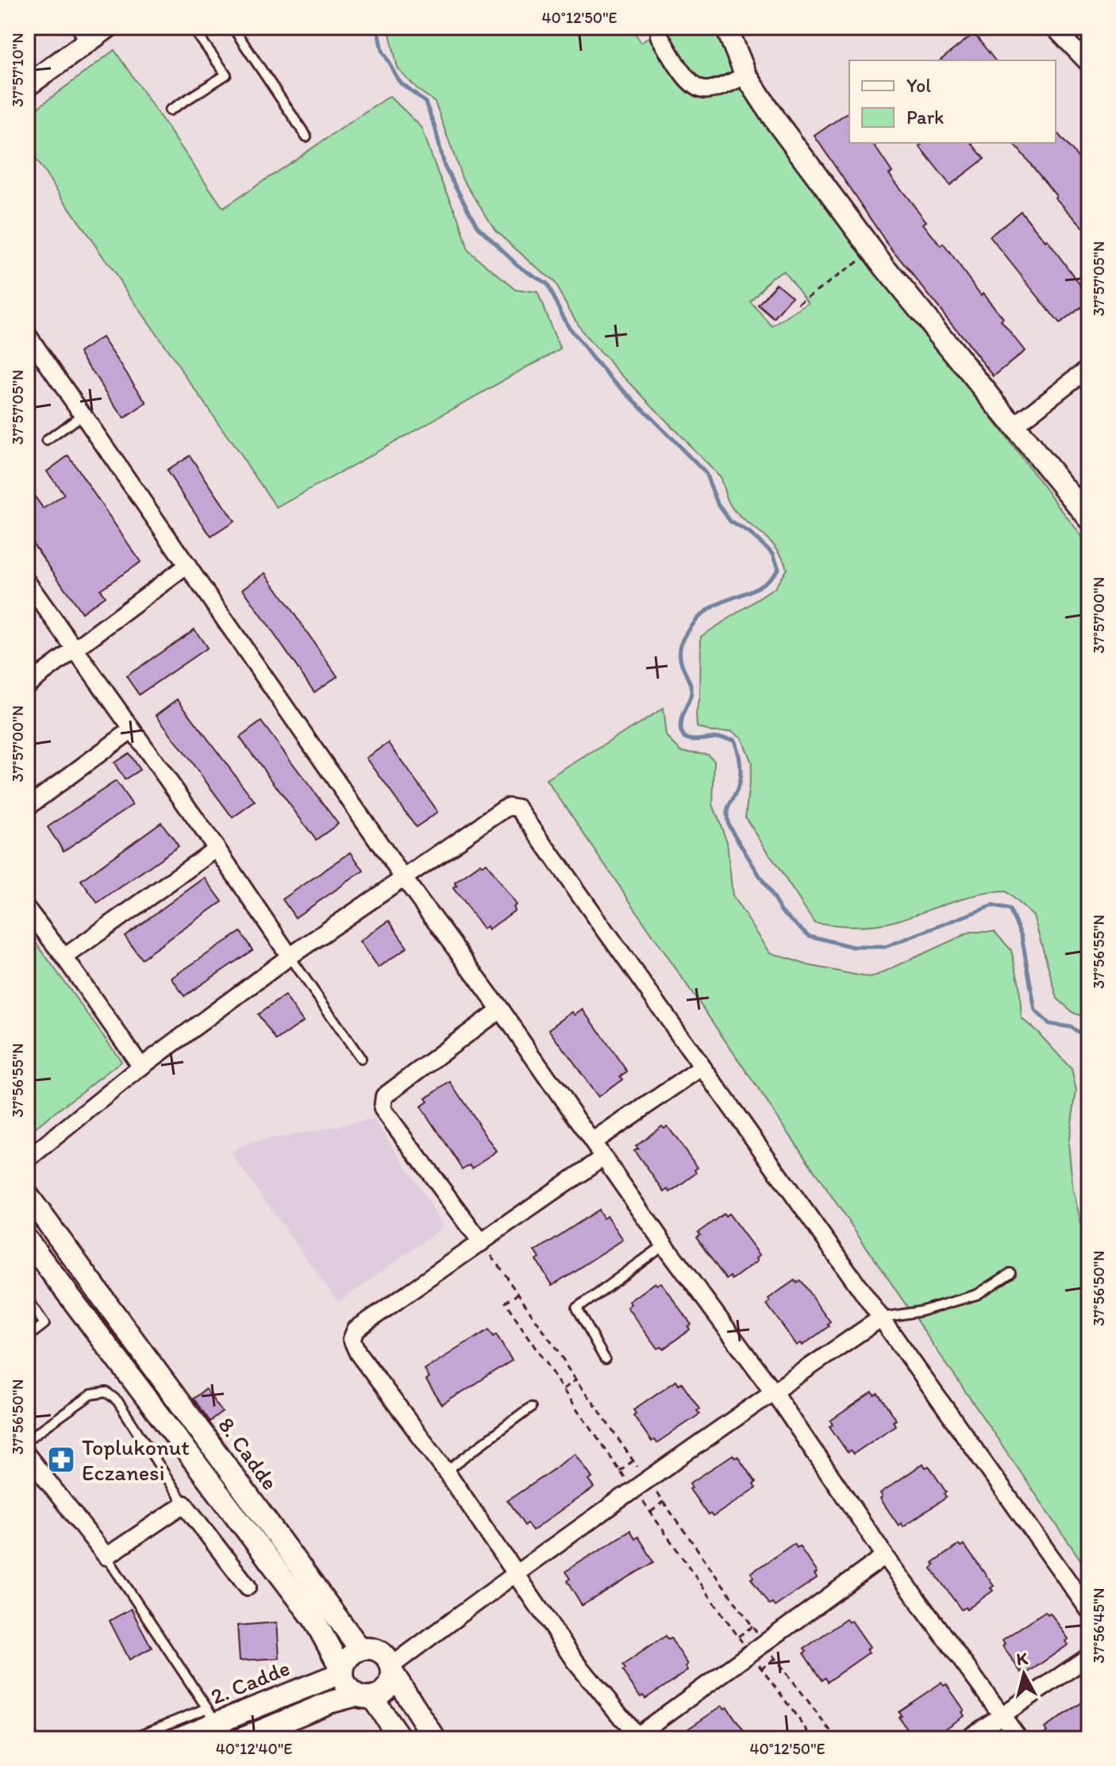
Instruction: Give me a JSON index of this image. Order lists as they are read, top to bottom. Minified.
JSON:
{"streets":{"street":["8. Cadde","2. Cadde"]},"crossings":[["8. Cadde","2. Cadde"]],"places":{"pharmacy":["Toplukonut Eczanesi"]},"legend":["Yol","Park"],"north":"top","coordinates":["40°12'50\"E","37°57'10\"N","37°57'05\"N","37°57'00\"N","37°56'55\"N","37°56'50\"N","37°56'45\"N","40°12'40\"E"]}
